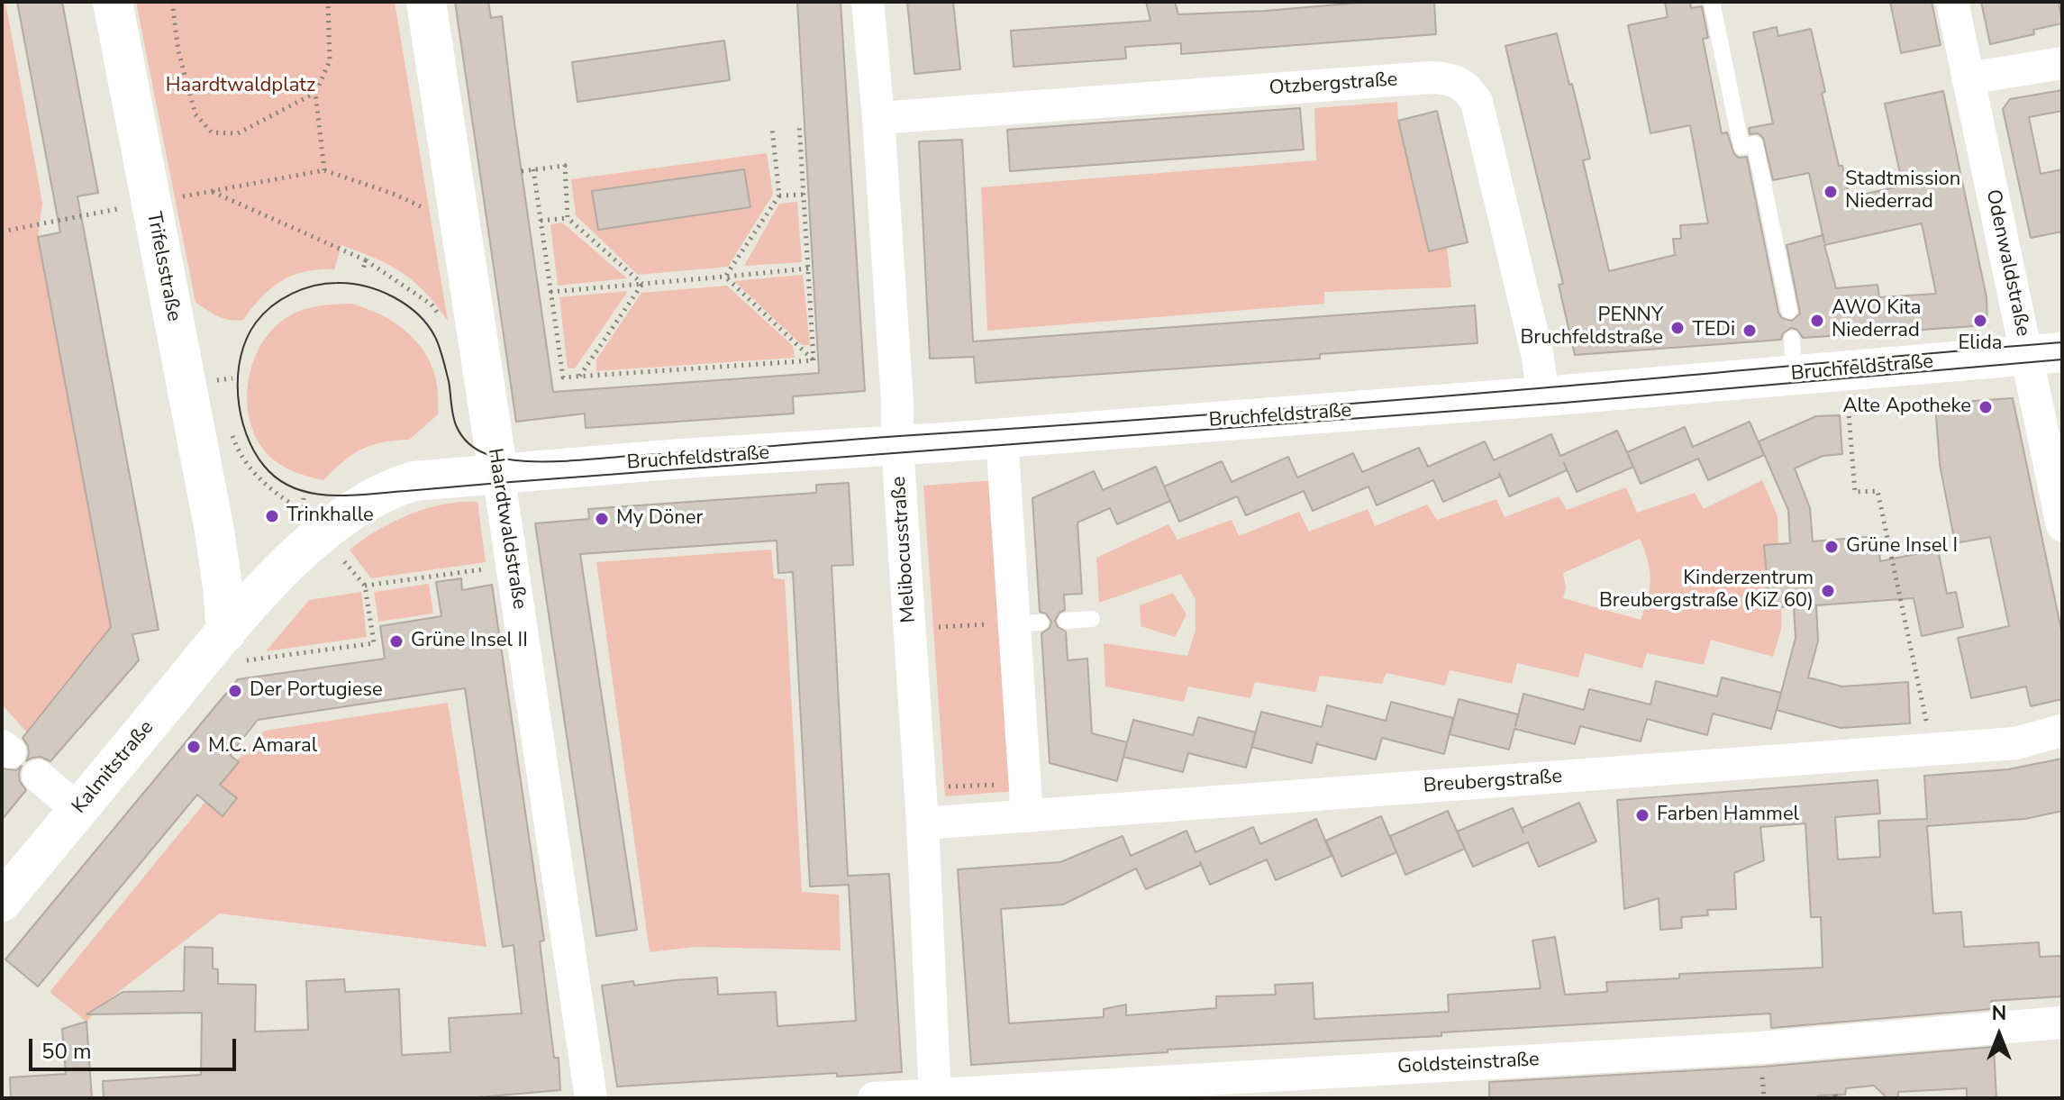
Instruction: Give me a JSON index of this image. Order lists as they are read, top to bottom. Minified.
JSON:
{"streets":{"street":["Otzbergstraße","Odenwaldstraße","Trifelsstraße","Bruchfeldstraße","Haardtwaldstraße","Melibocusstraße","Kalmitstraße","Breubergstraße","Goldsteinstraße"]},"crossings":[["Otzbergstraße","Bruchfeldstraße"],["Otzbergstraße","Melibocusstraße"],["Odenwaldstraße","Bruchfeldstraße"],["Trifelsstraße","Kalmitstraße"],["Bruchfeldstraße","Haardtwaldstraße"],["Bruchfeldstraße","Melibocusstraße"],["Melibocusstraße","Breubergstraße"],["Melibocusstraße","Goldsteinstraße"]],"parks":["Haardtwaldplatz"],"places":["Stadtmission Niederrad","AWO Kita Niederrad","Elida","PENNY Bruchfeldstraße","TEDi","Alte Apotheke","Trinkhalle","My Döner","Grüne Insel I","Kinderzentrum Breubergstraße (KiZ 60)","Grüne Insel II","Der Portugiese","M.C. Amaral","Farben Hammel"],"scale_bar":"50 m","north":"top"}
